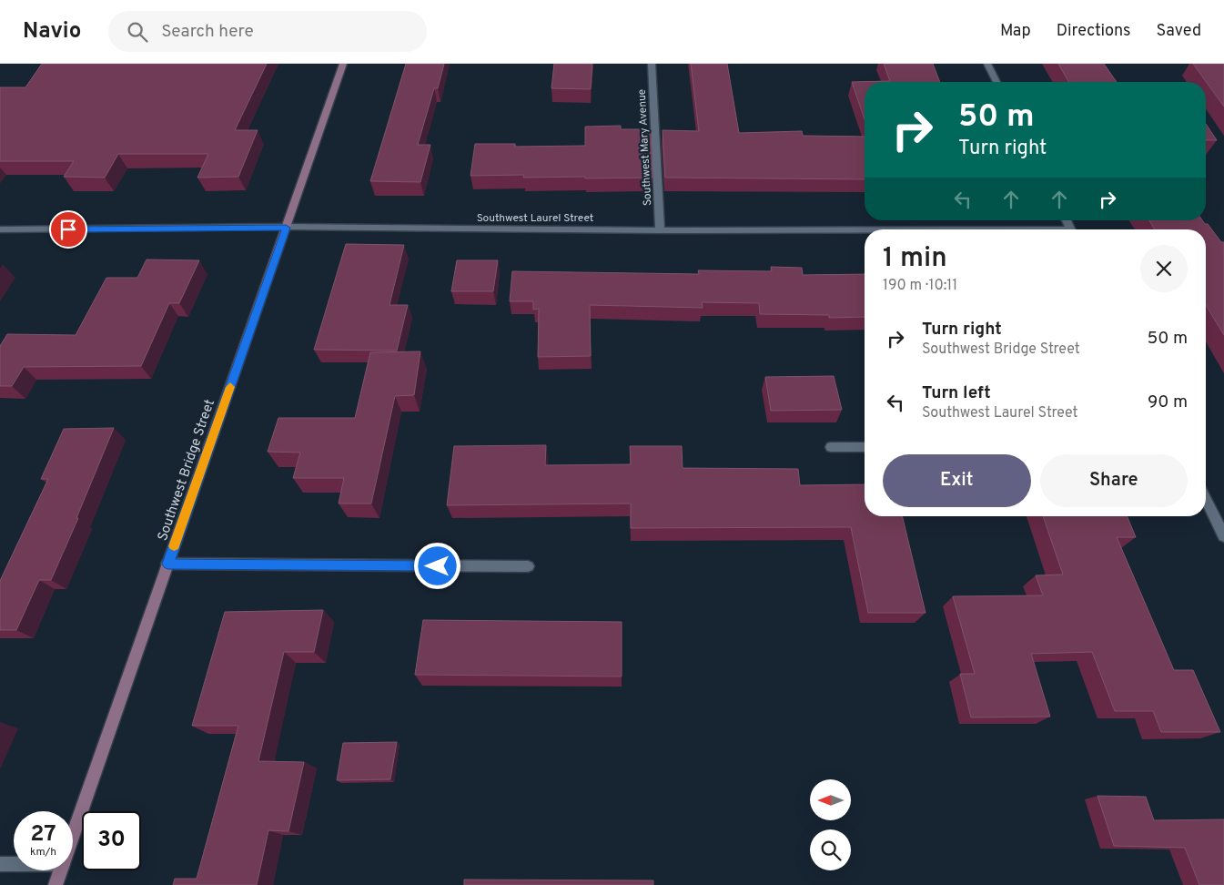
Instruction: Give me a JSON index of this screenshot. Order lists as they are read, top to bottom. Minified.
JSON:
{"streets":{"street":["Southwest Mary Avenue","Southwest Laurel Street","Southwest Bridge Street"]},"crossings":[["Southwest Mary Avenue","Southwest Laurel Street"],["Southwest Laurel Street","Southwest Bridge Street"]],"north":"left","page":{"header":"Navio","search":"Search here","nav":["Map","Directions","Saved"],"turn":["50 m","Turn right"],"heading":["1 min","190 m · 10:11"],"list":[{"name":"Turn right","note":"Southwest Bridge Street","value":"50 m"},{"name":"Turn left","note":"Southwest Laurel Street","value":"90 m"}],"buttons":["Exit","Share"],"speed":"27 km/h","limit":"30"}}
